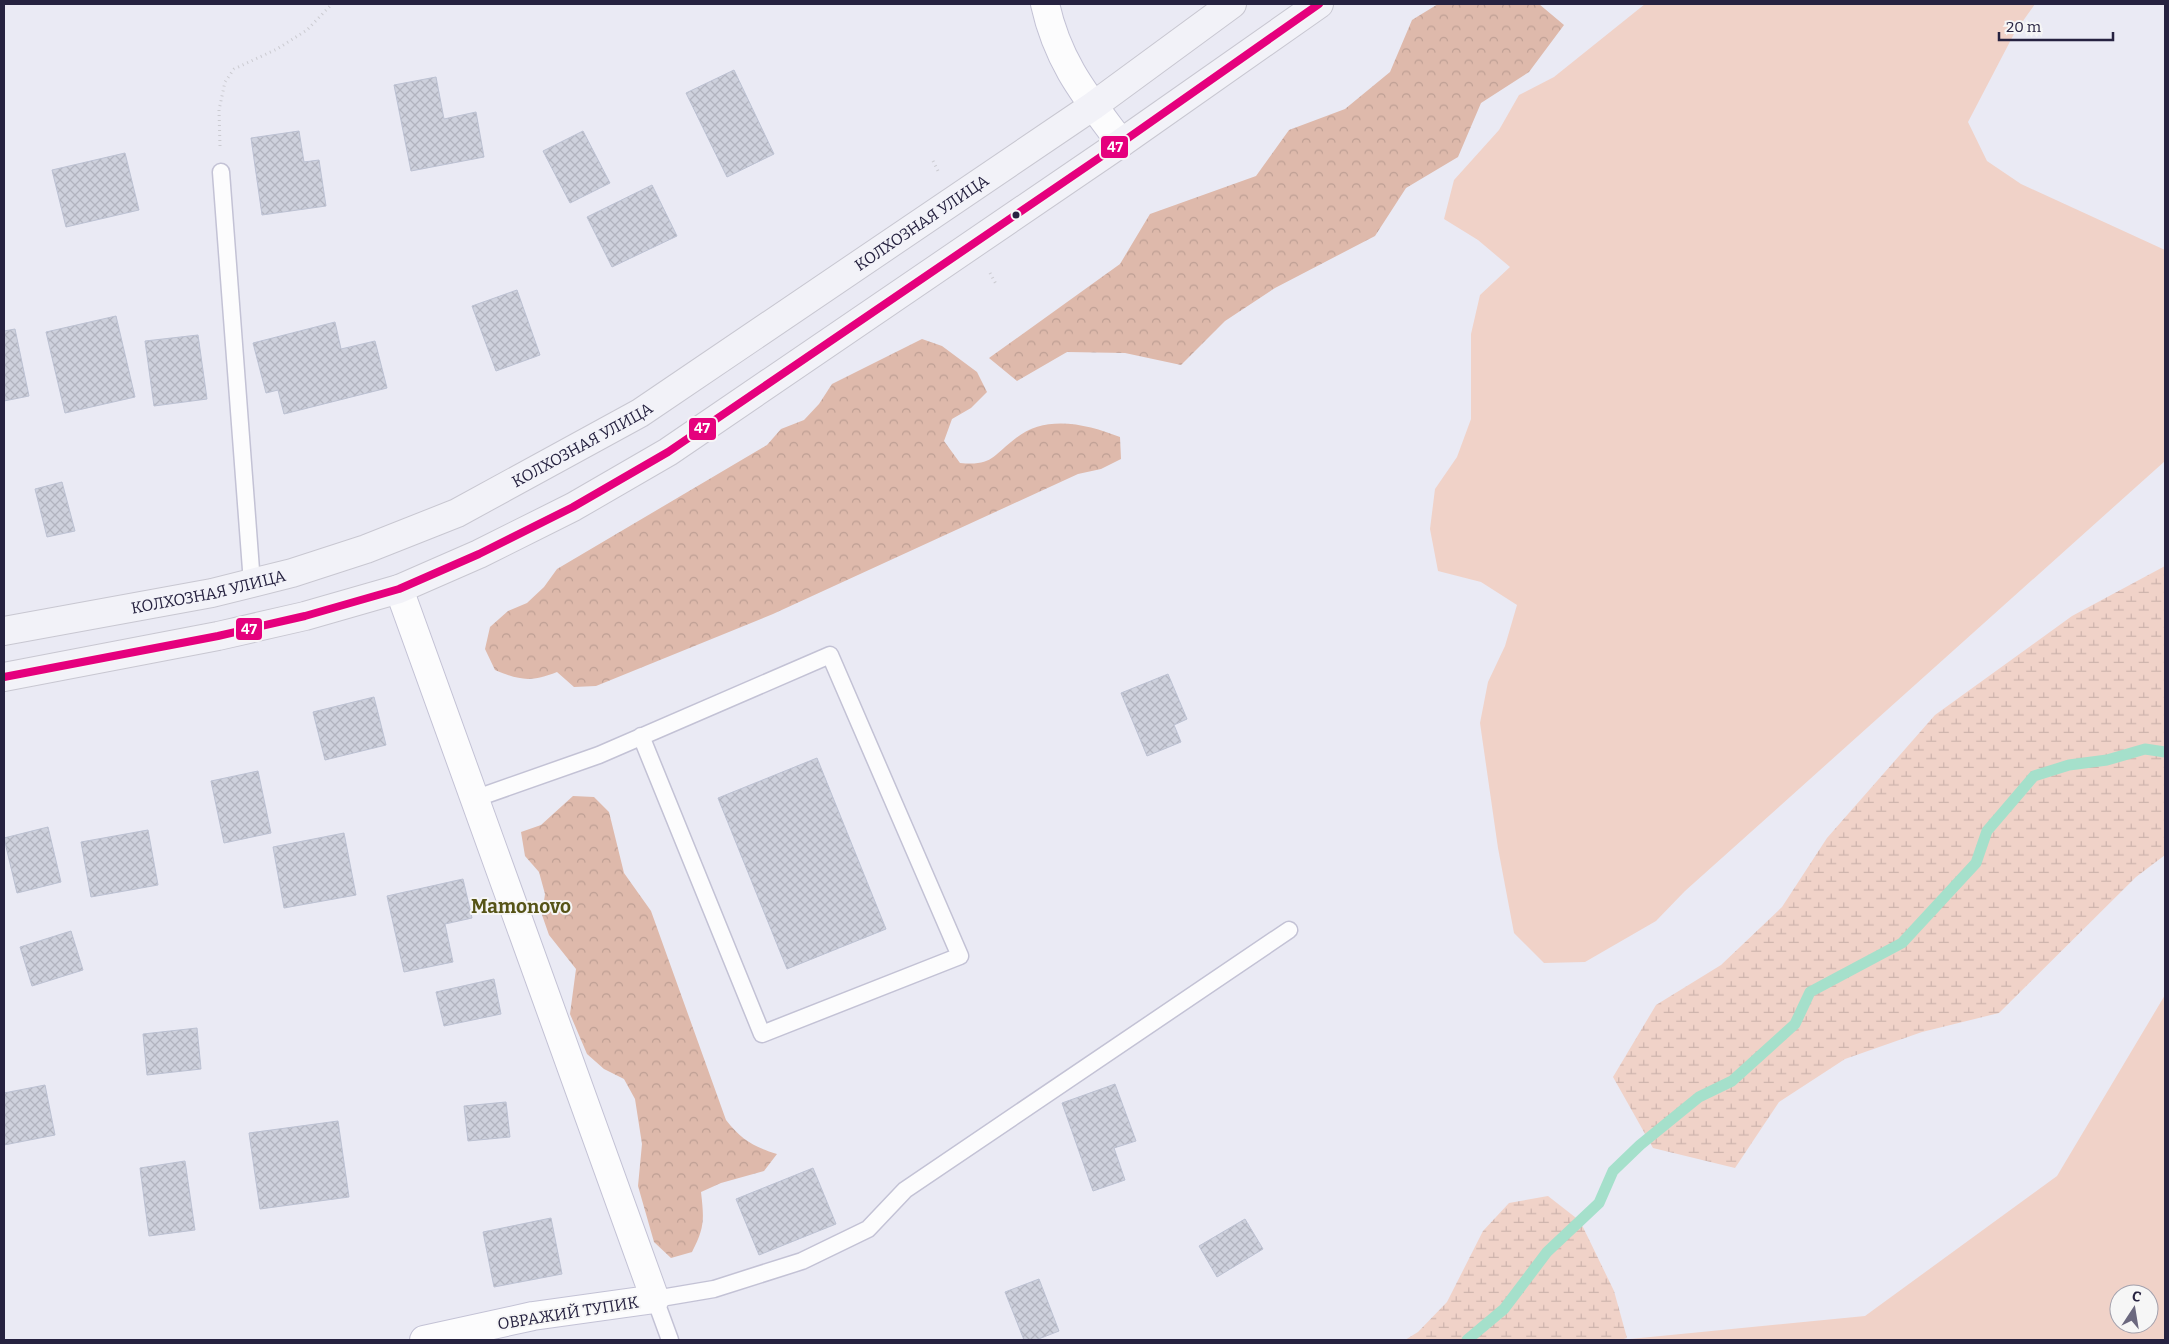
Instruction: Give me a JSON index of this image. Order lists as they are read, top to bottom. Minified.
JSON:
{"streets":{"main road":["КОЛХОЗНАЯ УЛИЦА"],"street":["ОВРАЖИЙ ТУПИК"]},"districts":["Mamonovo"],"lines":["transit line 47"],"scale_bar":"20 m","north":"top"}
